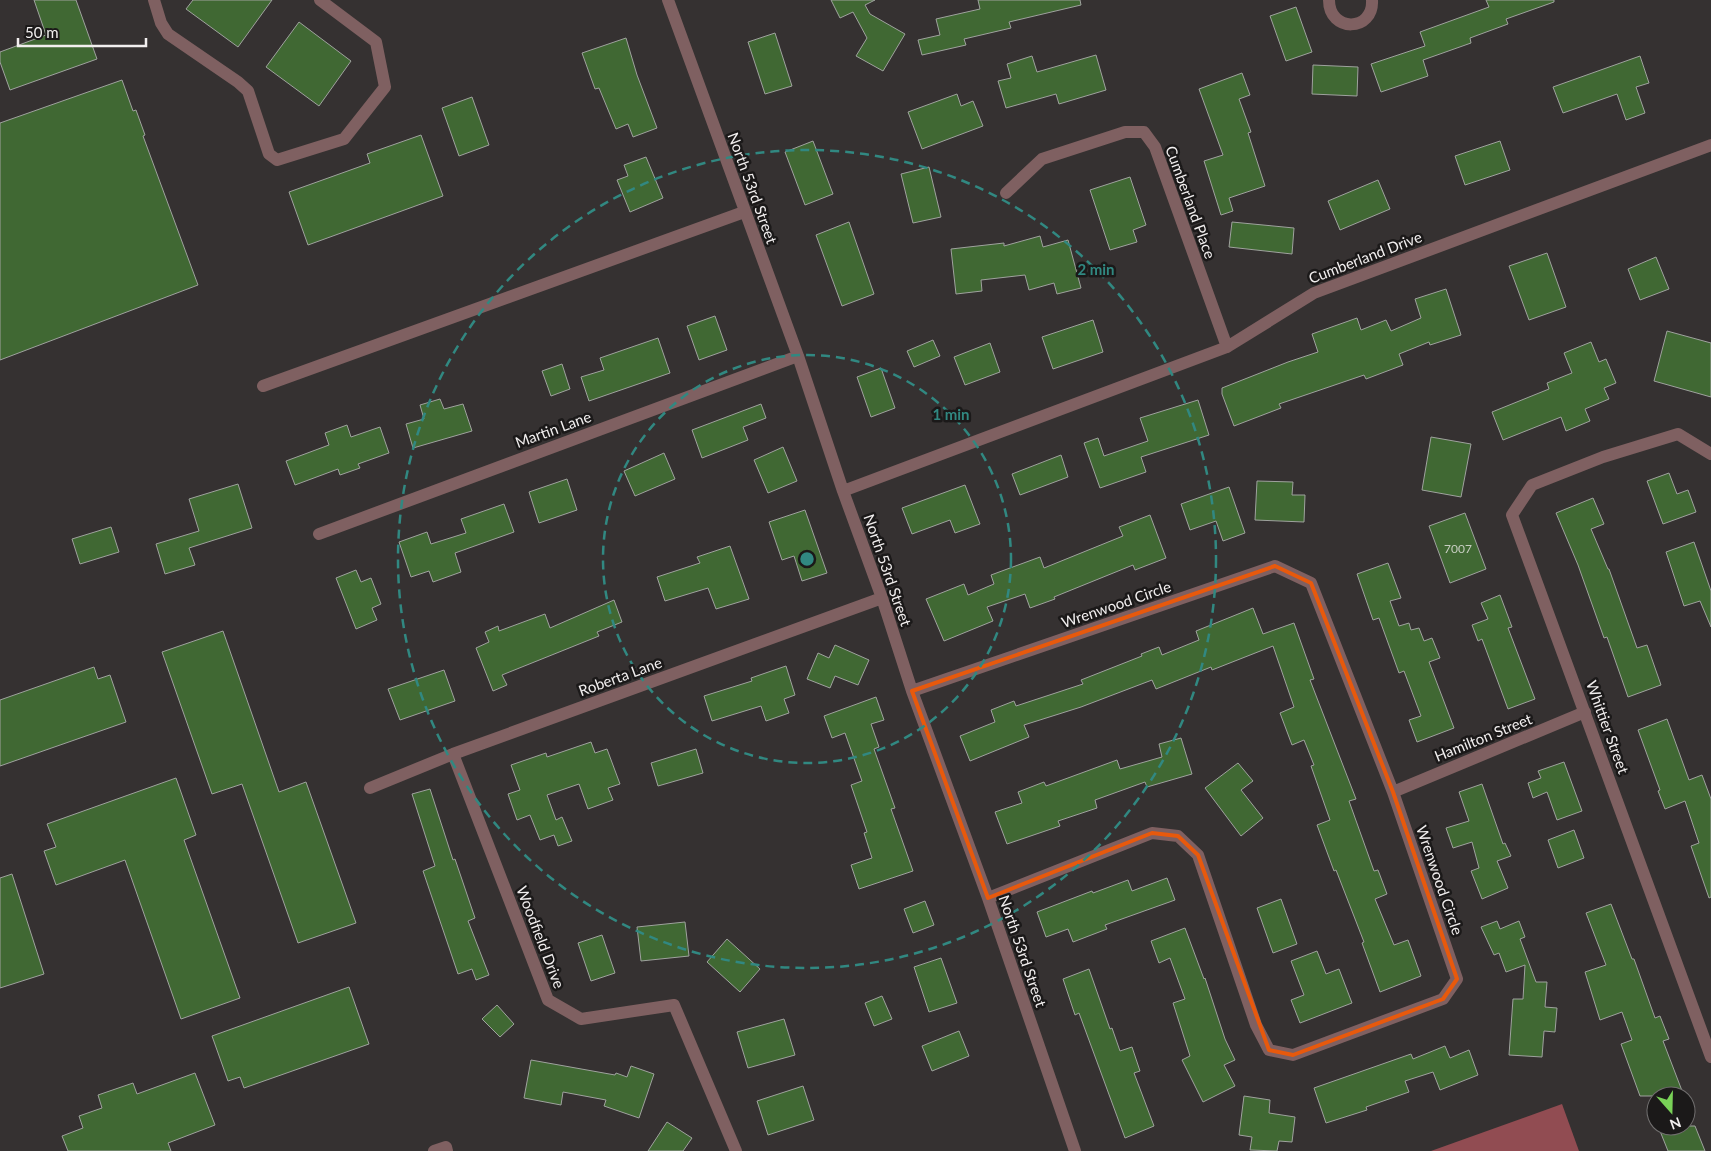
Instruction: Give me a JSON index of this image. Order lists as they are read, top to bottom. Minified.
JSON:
{"streets":{"street":["North 53rd Street","Cumberland Place","Cumberland Drive","Martin Lane","Wrenwood Circle","Roberta Lane","Whittier Street","Hamilton Street","Woodfield Drive"]},"crossings":[["North 53rd Street","Cumberland Drive"],["North 53rd Street","Martin Lane"],["North 53rd Street","Wrenwood Circle"],["North 53rd Street","Roberta Lane"],["Cumberland Place","Cumberland Drive"],["Wrenwood Circle","Hamilton Street"],["Roberta Lane","Woodfield Drive"],["Whittier Street","Hamilton Street"]],"house_numbers":["7007"],"scale_bar":"50 m","north":"bottom","rings":["2 min","1 min"]}
